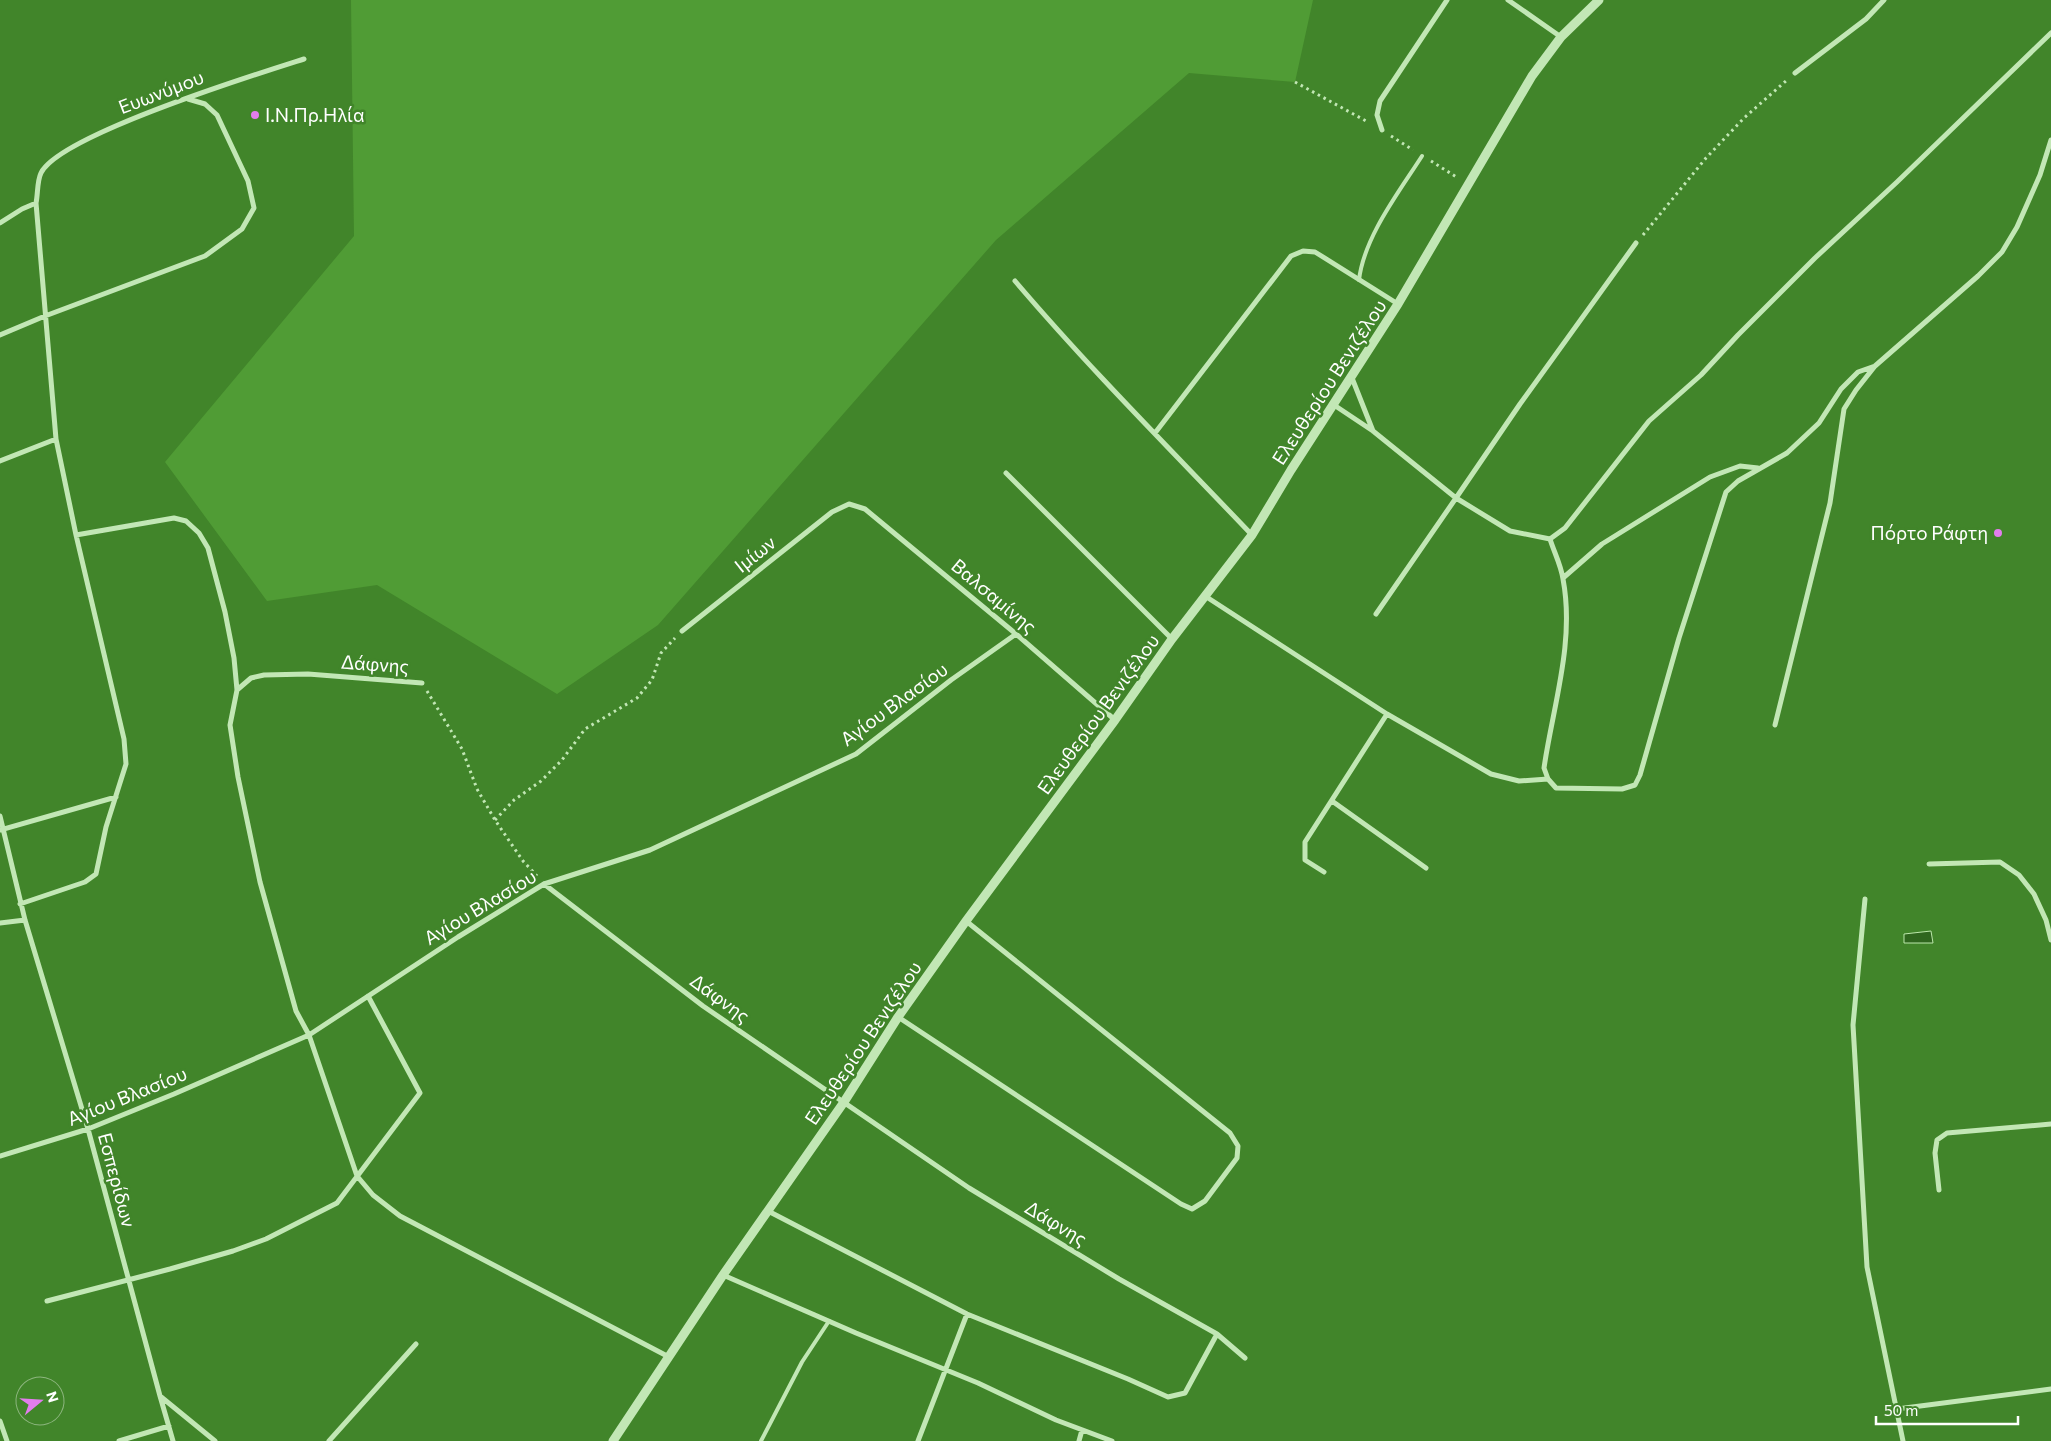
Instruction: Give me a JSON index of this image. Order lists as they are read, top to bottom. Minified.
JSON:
{"streets":{"street":["Ευωνύμου","Ελευθερίου Βενιζέλου","Ιμίων","Βαλσαμίνης","Δάφνης","Αγίου Βλασίου","Εσπερίδων"]},"crossings":[["Ελευθερίου Βενιζέλου","Βαλσαμίνης"],["Ελευθερίου Βενιζέλου","Δάφνης"],["Ιμίων","Βαλσαμίνης"],["Βαλσαμίνης","Αγίου Βλασίου"],["Δάφνης","Αγίου Βλασίου"],["Αγίου Βλασίου","Εσπερίδων"]],"places":["Ι.Ν.Πρ.Ηλία","Πόρτο Ράφτη"],"scale_bar":"50 m","north":"right"}
